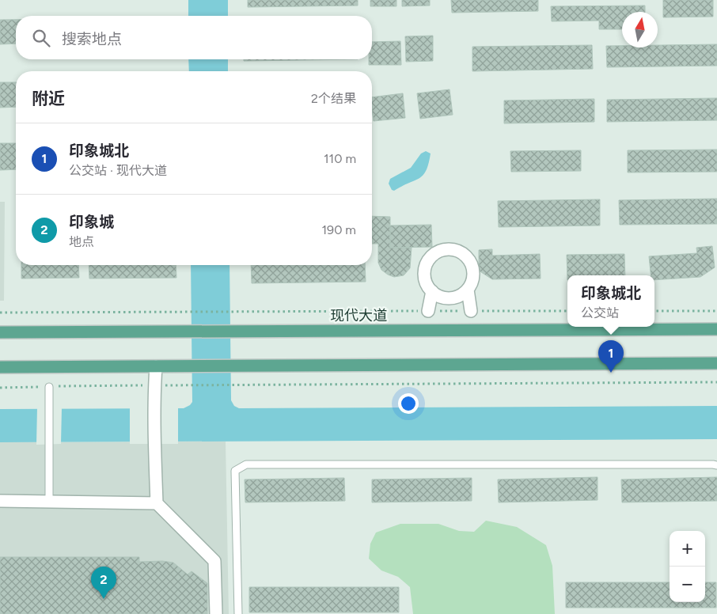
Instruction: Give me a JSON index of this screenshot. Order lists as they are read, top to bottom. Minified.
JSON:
{"streets":{"main road":["现代大道"]},"north":"top","page":{"search":"搜索地点","heading":["附近","2个结果"],"list":[{"mark":"1","name":"印象城北","note":"公交站 · 现代大道","value":"110 m"},{"mark":"2","name":"印象城","note":"地点","value":"190 m"}],"popup":["印象城北","公交站"],"pins":["1","2"],"map_buttons":["+","−"]}}
